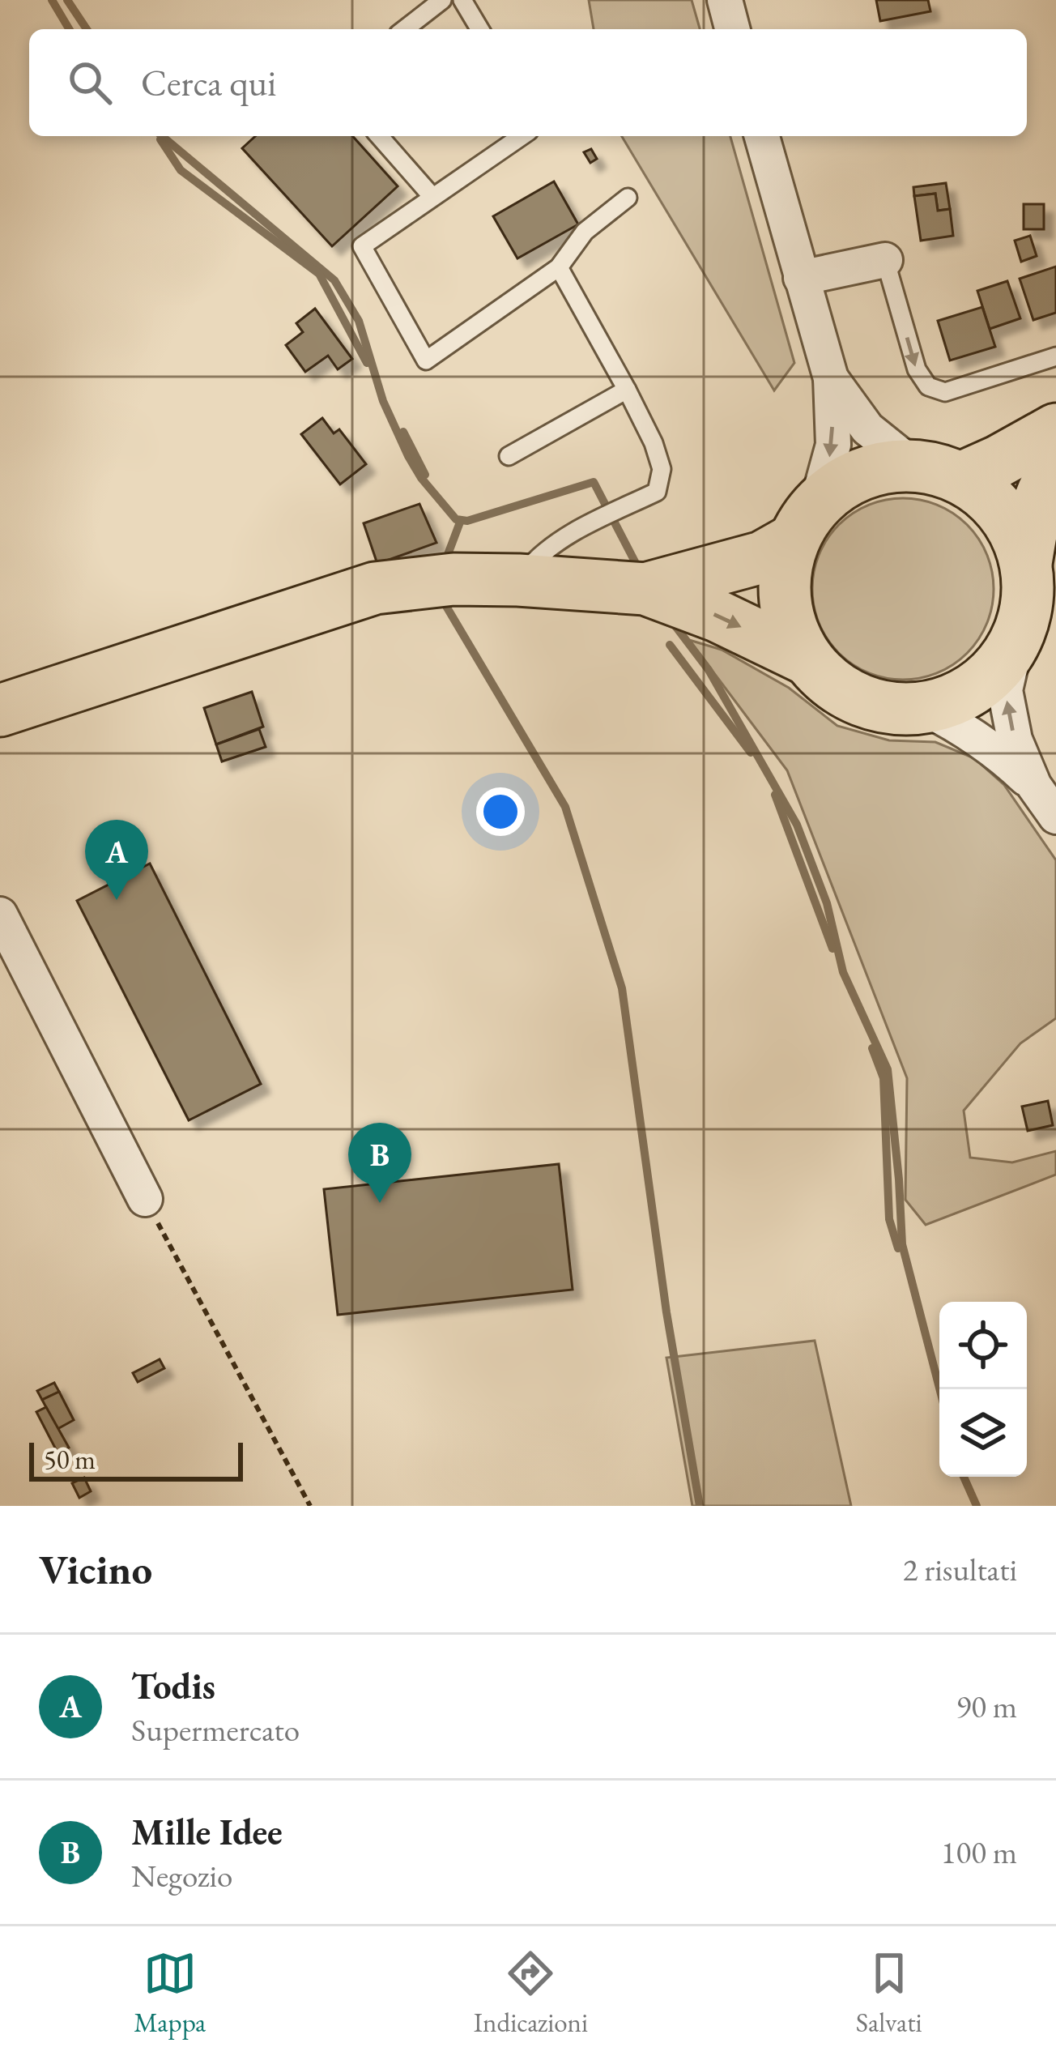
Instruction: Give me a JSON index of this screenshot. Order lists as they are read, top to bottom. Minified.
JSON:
{"scale_bar":"50 m","page":{"search":"Cerca qui","pins":["A","B"],"scale":"50 m","heading":["Vicino","2 risultati"],"list":[{"mark":"A","name":"Todis","note":"Supermercato","value":"90 m"},{"mark":"B","name":"Mille Idee","note":"Negozio","value":"100 m"}],"nav":["Mappa","Indicazioni","Salvati"]}}
